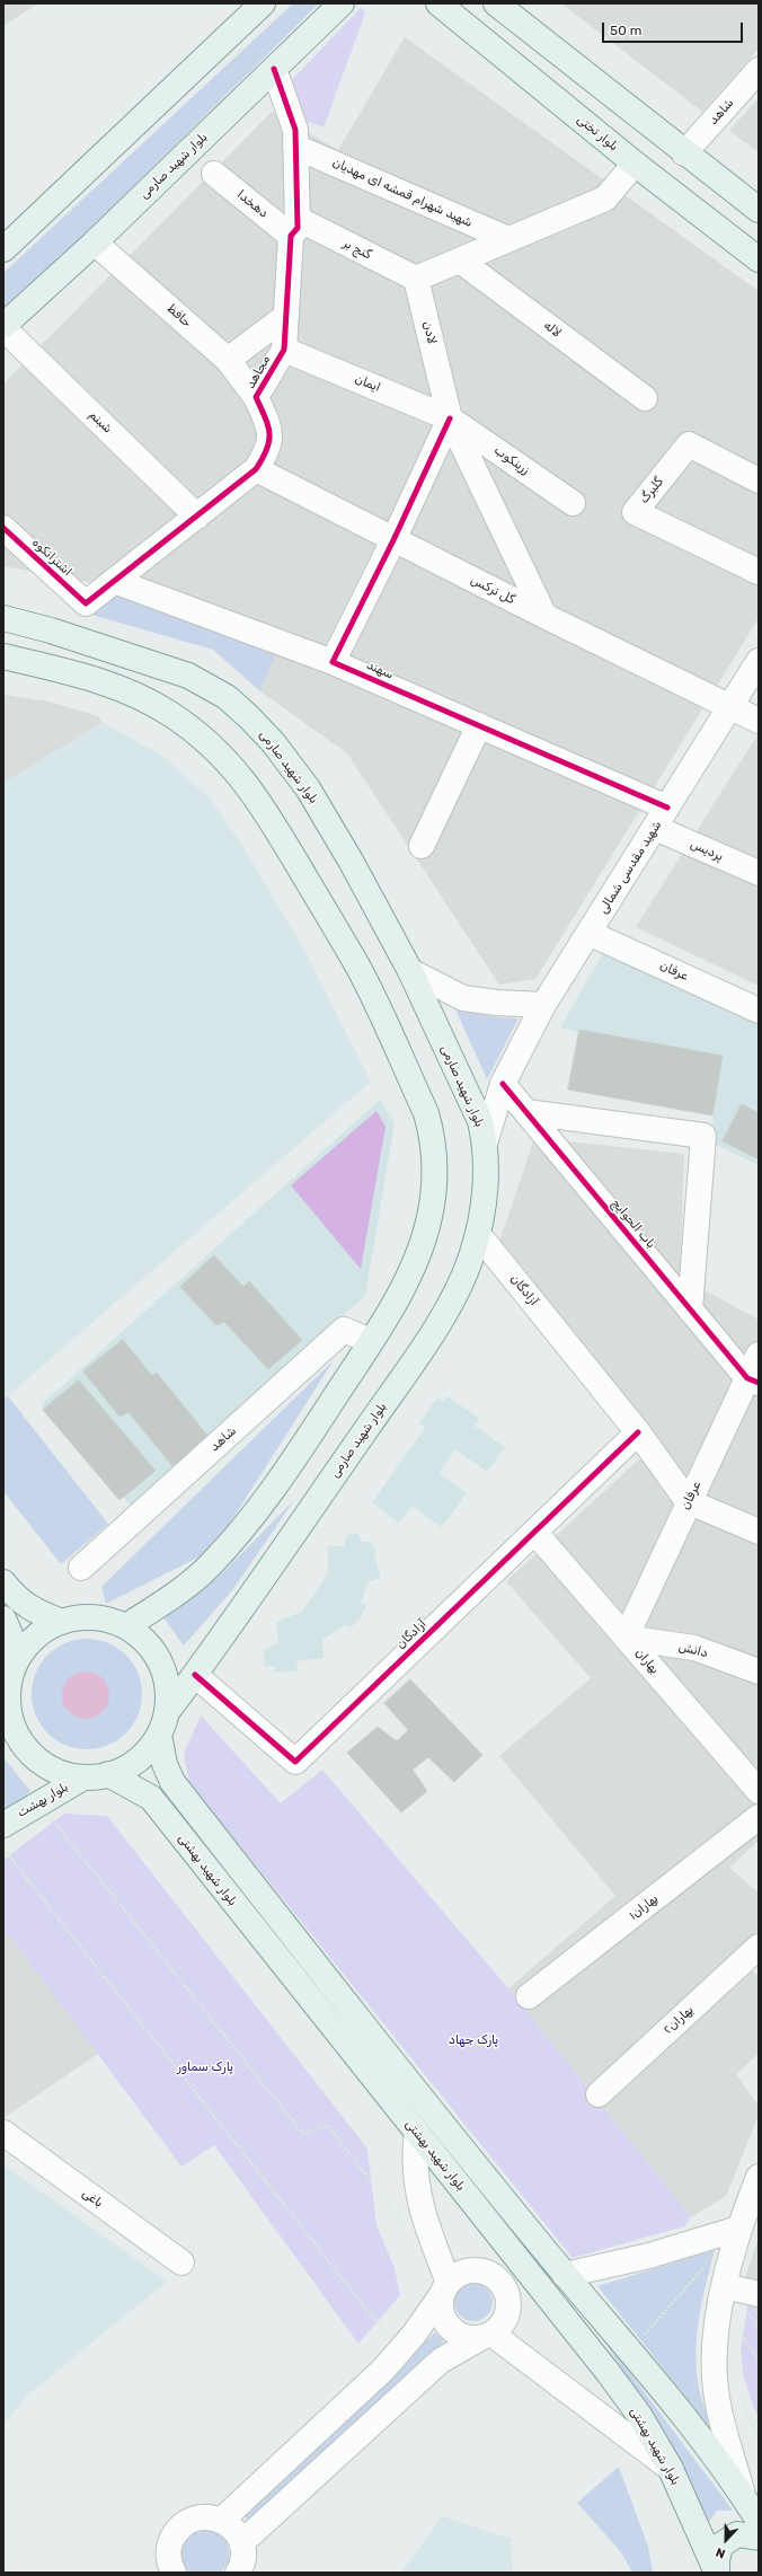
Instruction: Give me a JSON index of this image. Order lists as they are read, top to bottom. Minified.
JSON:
{"streets":{"main road":["بلوار تختی","بلوار شهید صارمی","بلوار بهشت","بلوار شهید بهشتی"],"street":["شاهد","شهید شهرام قمشه ای مهدیان","دهخدا","گنج بر","حافظ","لاله","لادن","مجاهد","ایمان","شبنم","زرینکوب","گلبرگ","اشترانکوه","گل نرکس","سهند","پردیس","شهید مقدسی شمالی","عرفان","باب الحوایج","آزادگان","دانش","بهاران","بهاران۱","بهاران۲","باغی"]},"crossings":[["بلوار شهید صارمی","حافظ"],["بلوار شهید صارمی","مجاهد"],["بلوار شهید صارمی","شبنم"],["بلوار شهید صارمی","شهید مقدسی شمالی"],["بلوار شهید صارمی","آزادگان"],["بلوار شهید صارمی","بلوار بهشت"],["بلوار شهید صارمی","بلوار شهید بهشتی"],["شهید شهرام قمشه ای مهدیان","مجاهد"],["دهخدا","گنج بر"],["دهخدا","مجاهد"],["گنج بر","لادن"],["گنج بر","مجاهد"],["حافظ","مجاهد"],["لادن","ایمان"],["لادن","زرینکوب"],["لادن","گل نرکس"],["مجاهد","ایمان"],["مجاهد","شبنم"],["مجاهد","اشترانکوه"],["مجاهد","گل نرکس"],["مجاهد","سهند"],["ایمان","زرینکوب"],["گل نرکس","شهید مقدسی شمالی"],["سهند","پردیس"],["سهند","شهید مقدسی شمالی"],["پردیس","شهید مقدسی شمالی"],["شهید مقدسی شمالی","عرفان"],["شهید مقدسی شمالی","باب الحوایج"],["عرفان","باب الحوایج"],["عرفان","آزادگان"],["عرفان","دانش"],["عرفان","بهاران"],["آزادگان","بهاران"],["دانش","بهاران"],["بلوار بهشت","بلوار شهید بهشتی"]],"parks":["پارک جهاد","پارک سماور"],"scale_bar":"50 m","north":"bottom"}
